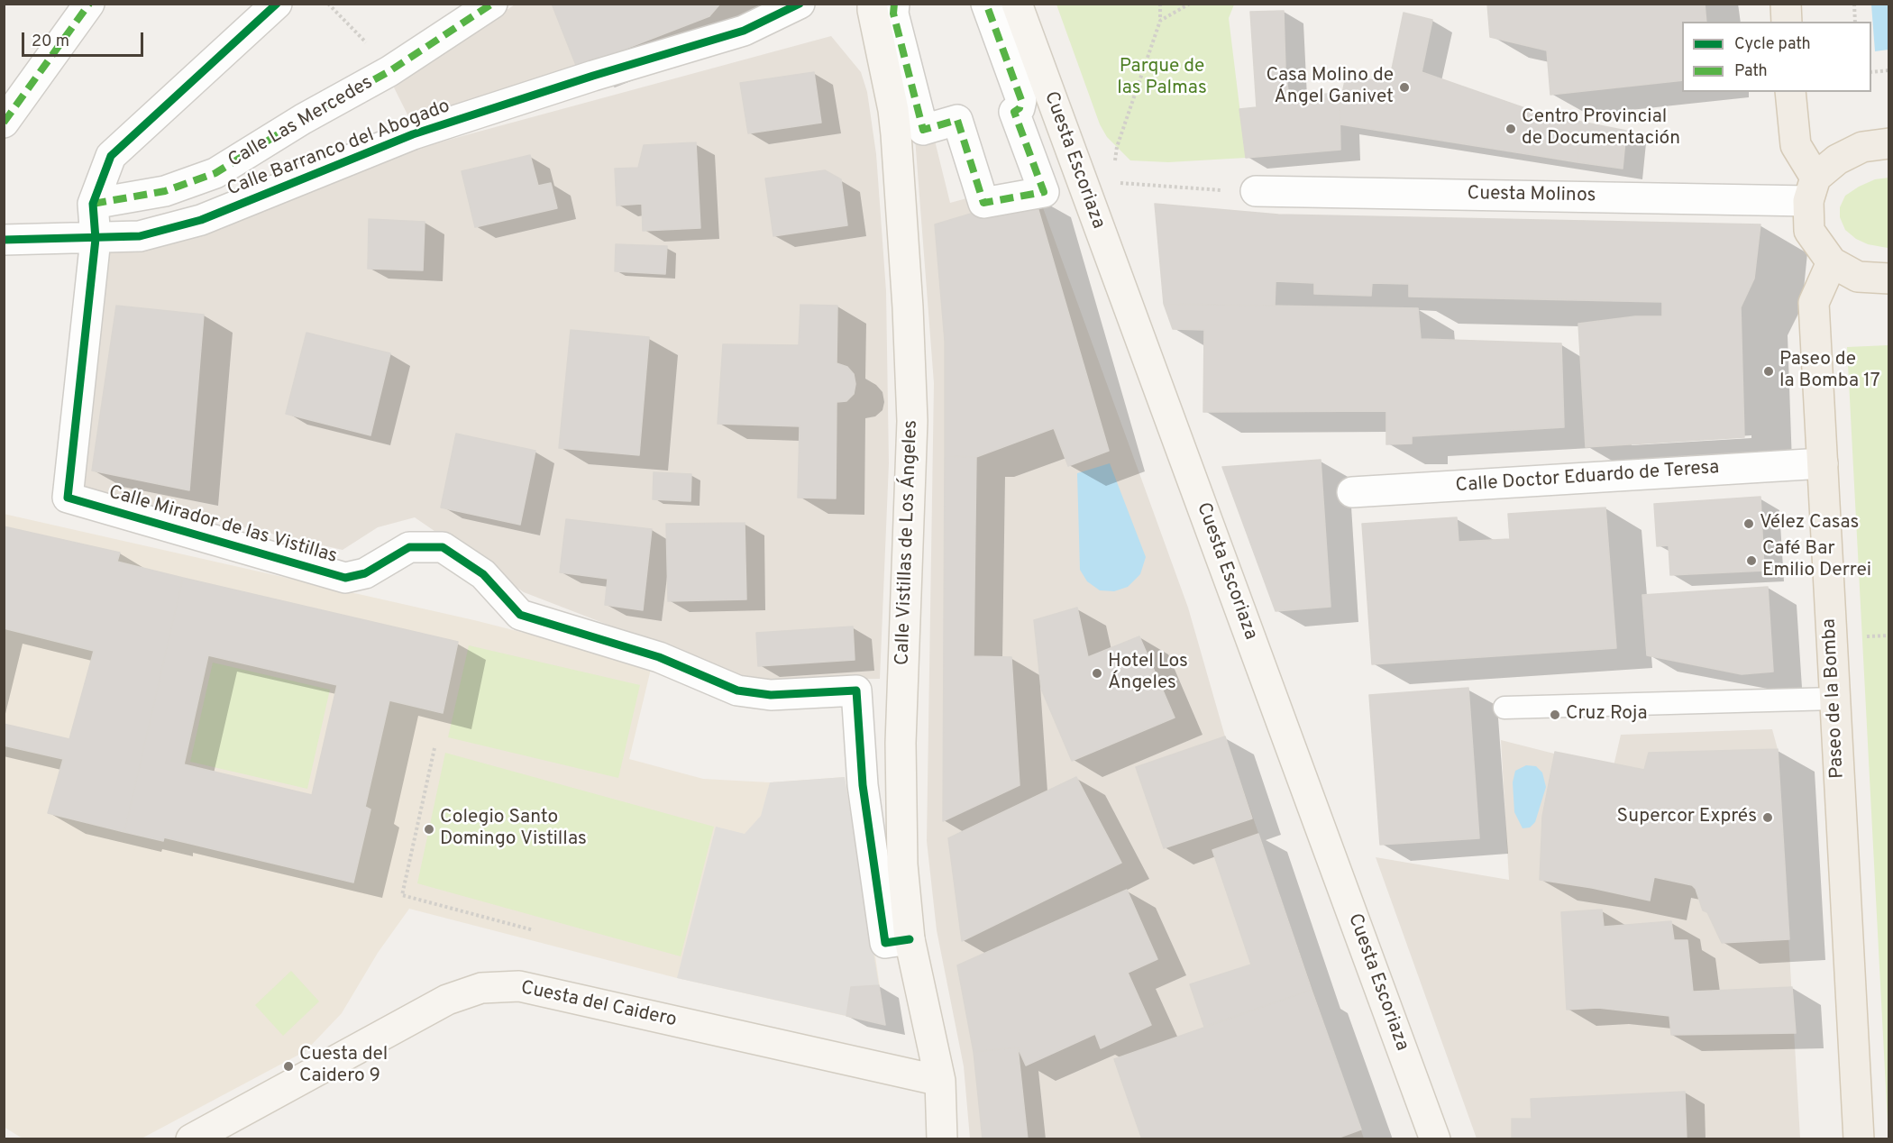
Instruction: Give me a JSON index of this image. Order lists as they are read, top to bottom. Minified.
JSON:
{"streets":{"main road":["Cuesta Escoriaza","Calle Vistillas de Los Ángeles","Paseo de la Bomba","Cuesta del Caidero"],"street":["Calle Las Mercedes","Calle Barranco del Abogado","Cuesta Molinos","Calle Doctor Eduardo de Teresa","Calle Mirador de las Vistillas"]},"crossings":[["Calle Barranco del Abogado","Calle Mirador de las Vistillas"],["Calle Doctor Eduardo de Teresa","Paseo de la Bomba"],["Calle Mirador de las Vistillas","Calle Vistillas de Los Ángeles"],["Calle Vistillas de Los Ángeles","Cuesta del Caidero"]],"parks":["Parque de las Palmas"],"places":["Casa Molino de Ángel Ganivet","Centro Provincial de Documentación","Paseo de la Bomba 17","Vélez Casas","Café Bar Emilio Derrei","Hotel Los Ángeles","Cruz Roja","Supercor Exprés","Colegio Santo Domingo Vistillas","Cuesta del Caidero 9"],"legend":["Cycle path","Path"],"scale_bar":"20 m"}
